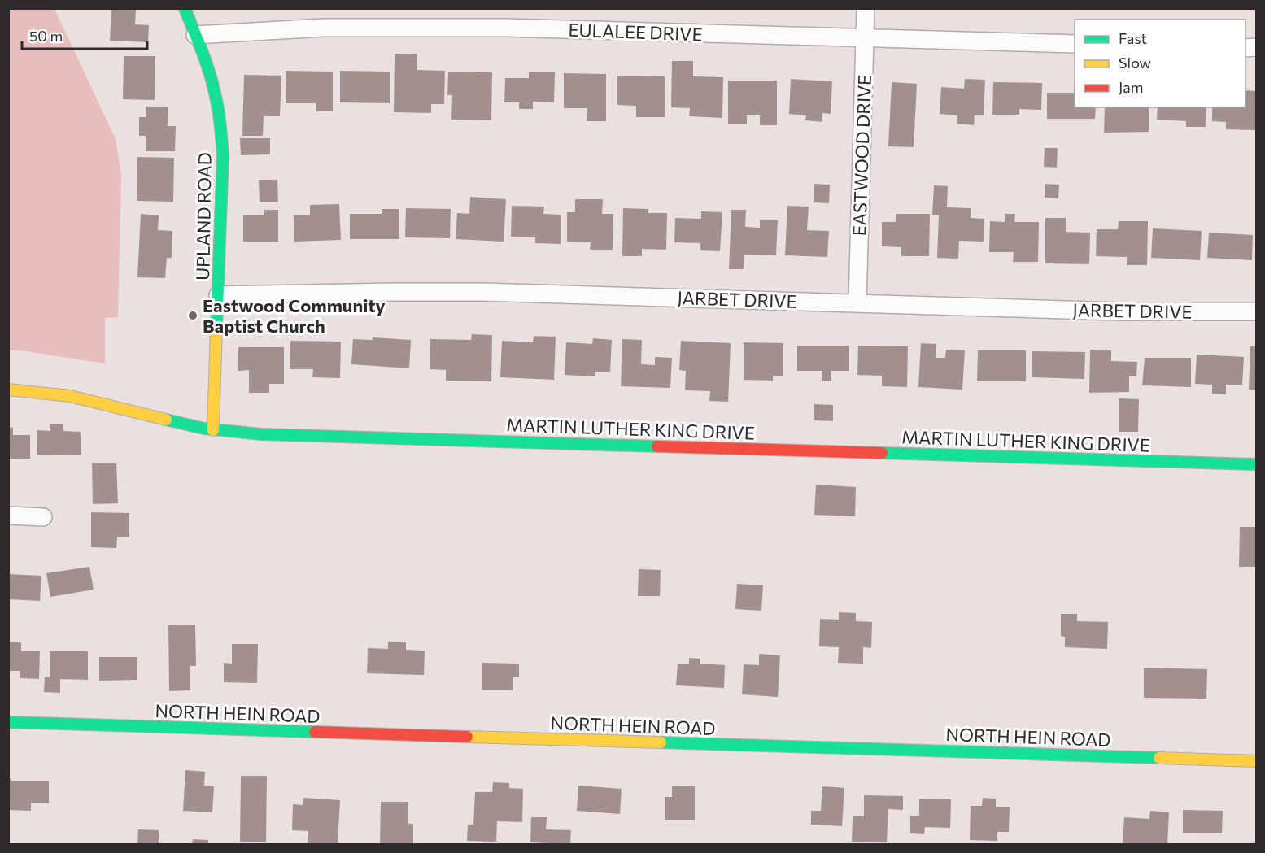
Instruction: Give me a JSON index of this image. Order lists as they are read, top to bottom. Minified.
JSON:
{"streets":{"street":["EULALEE DRIVE","EASTWOOD DRIVE","UPLAND ROAD","JARBET DRIVE","MARTIN LUTHER KING DRIVE","NORTH HEIN ROAD"]},"crossings":[["EULALEE DRIVE","EASTWOOD DRIVE"],["EULALEE DRIVE","UPLAND ROAD"],["EASTWOOD DRIVE","JARBET DRIVE"],["UPLAND ROAD","JARBET DRIVE"],["UPLAND ROAD","MARTIN LUTHER KING DRIVE"]],"places":["Eastwood Community Baptist Church"],"legend":["Fast","Slow","Jam"],"scale_bar":"50 m"}
